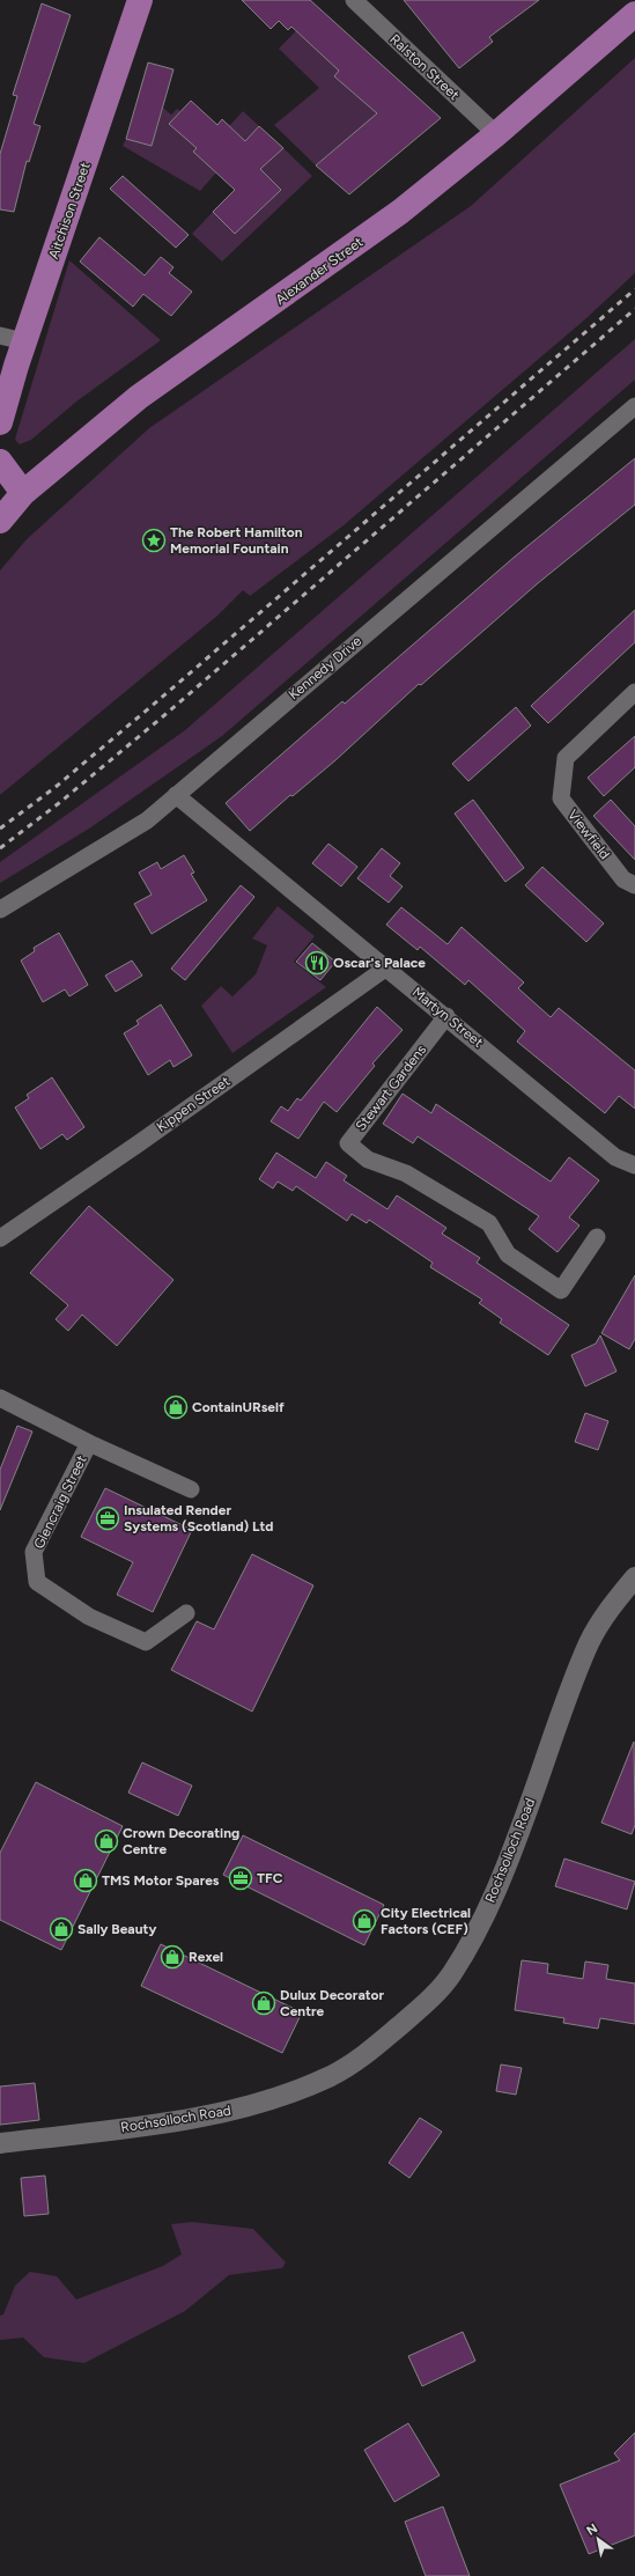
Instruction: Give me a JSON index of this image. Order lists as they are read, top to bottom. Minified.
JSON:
{"streets":{"main road":["Aitchison Street","Alexander Street"],"street":["Ralston Street","Kennedy Drive","Viewfield","Martyn Street","Stewart Gardens","Kippen Street","Glencraig Street","Rochsolloch Road"]},"crossings":[["Ralston Street","Alexander Street"],["Kennedy Drive","Martyn Street"],["Martyn Street","Stewart Gardens"],["Martyn Street","Kippen Street"]],"places":{"place":["The Robert Hamilton Memorial Fountain"],"restaurant":["Oscar's Palace"],"shop":["ContainURself","Crown Decorating Centre","TMS Motor Spares","City Electrical Factors (CEF)","Sally Beauty","Rexel","Dulux Decorator Centre"],"office":["Insulated Render Systems (Scotland) Ltd","TFC"]},"north":"top left"}
